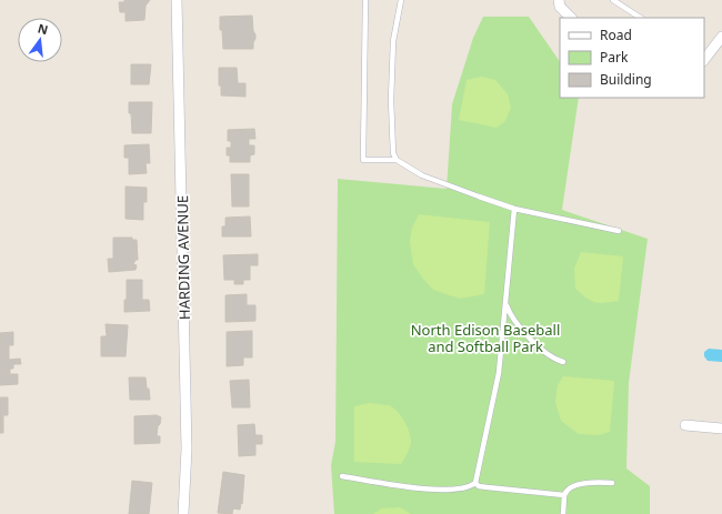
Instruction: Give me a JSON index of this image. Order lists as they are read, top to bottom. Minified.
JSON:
{"streets":{"street":["HARDING AVENUE"]},"parks":["North Edison Baseball and Softball Park"],"legend":["Road","Park","Building"],"north":"top"}
